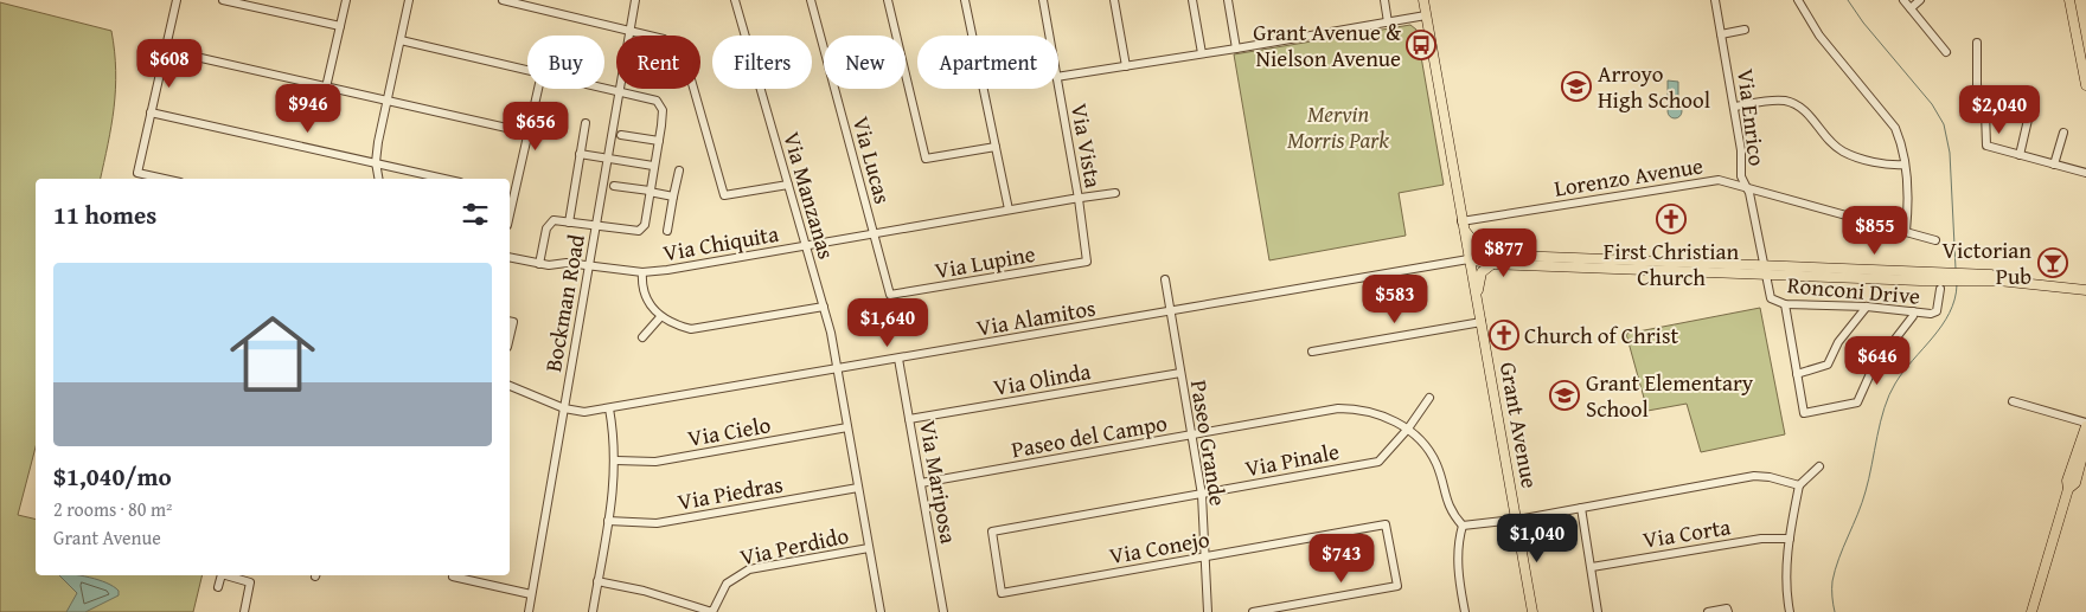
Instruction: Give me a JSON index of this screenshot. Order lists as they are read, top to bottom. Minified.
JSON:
{"streets":{"main road":["Grant Avenue"],"street":["Via Enrico","Via Vista","Via Lucas","Lorenzo Avenue","Via Manzanas","Via Chiquita","Via Lupine","Ronconi Drive","Bockman Road","Via Alamitos","Via Olinda","Via Cielo","Paseo del Campo","Paseo Grande","Via Pinale","Via Mariposa","Via Piedras","Via Corta","Via Perdido","Via Conejo"]},"crossings":[["Via Enrico","Lorenzo Avenue"],["Via Enrico","Ronconi Drive"],["Via Vista","Via Chiquita"],["Via Vista","Via Lupine"],["Via Lucas","Via Chiquita"],["Via Lucas","Via Lupine"],["Lorenzo Avenue","Grant Avenue"],["Via Manzanas","Via Chiquita"],["Via Manzanas","Via Alamitos"],["Via Manzanas","Via Cielo"],["Via Manzanas","Via Piedras"],["Via Manzanas","Via Perdido"],["Via Chiquita","Bockman Road"],["Bockman Road","Via Alamitos"],["Via Alamitos","Grant Avenue"],["Via Alamitos","Paseo Grande"],["Via Alamitos","Via Mariposa"],["Via Olinda","Paseo Grande"],["Via Olinda","Via Mariposa"],["Paseo del Campo","Paseo Grande"],["Paseo del Campo","Via Pinale"],["Paseo del Campo","Via Mariposa"],["Paseo Grande","Via Pinale"],["Paseo Grande","Via Conejo"],["Via Pinale","Via Conejo"]],"parks":["Mervin Morris Park"],"places":{"bus stop":["Grant Avenue & Nielson Avenue"],"school or university":["Arroyo High School","Grant Elementary School"],"church":["First Christian Church","Church of Christ"],"bar":["Victorian Pub"]},"page":{"chip":["Buy","Rent","Filters","New","Apartment"],"price":["$608","$946","$2,040","$656","$855","$877","$583","$1,640","$646","$1,040","$743"],"heading":"11 homes","list":[{"name":"$1,040/mo","note":"2 rooms · 80 m² · Grant Avenue"}]}}
